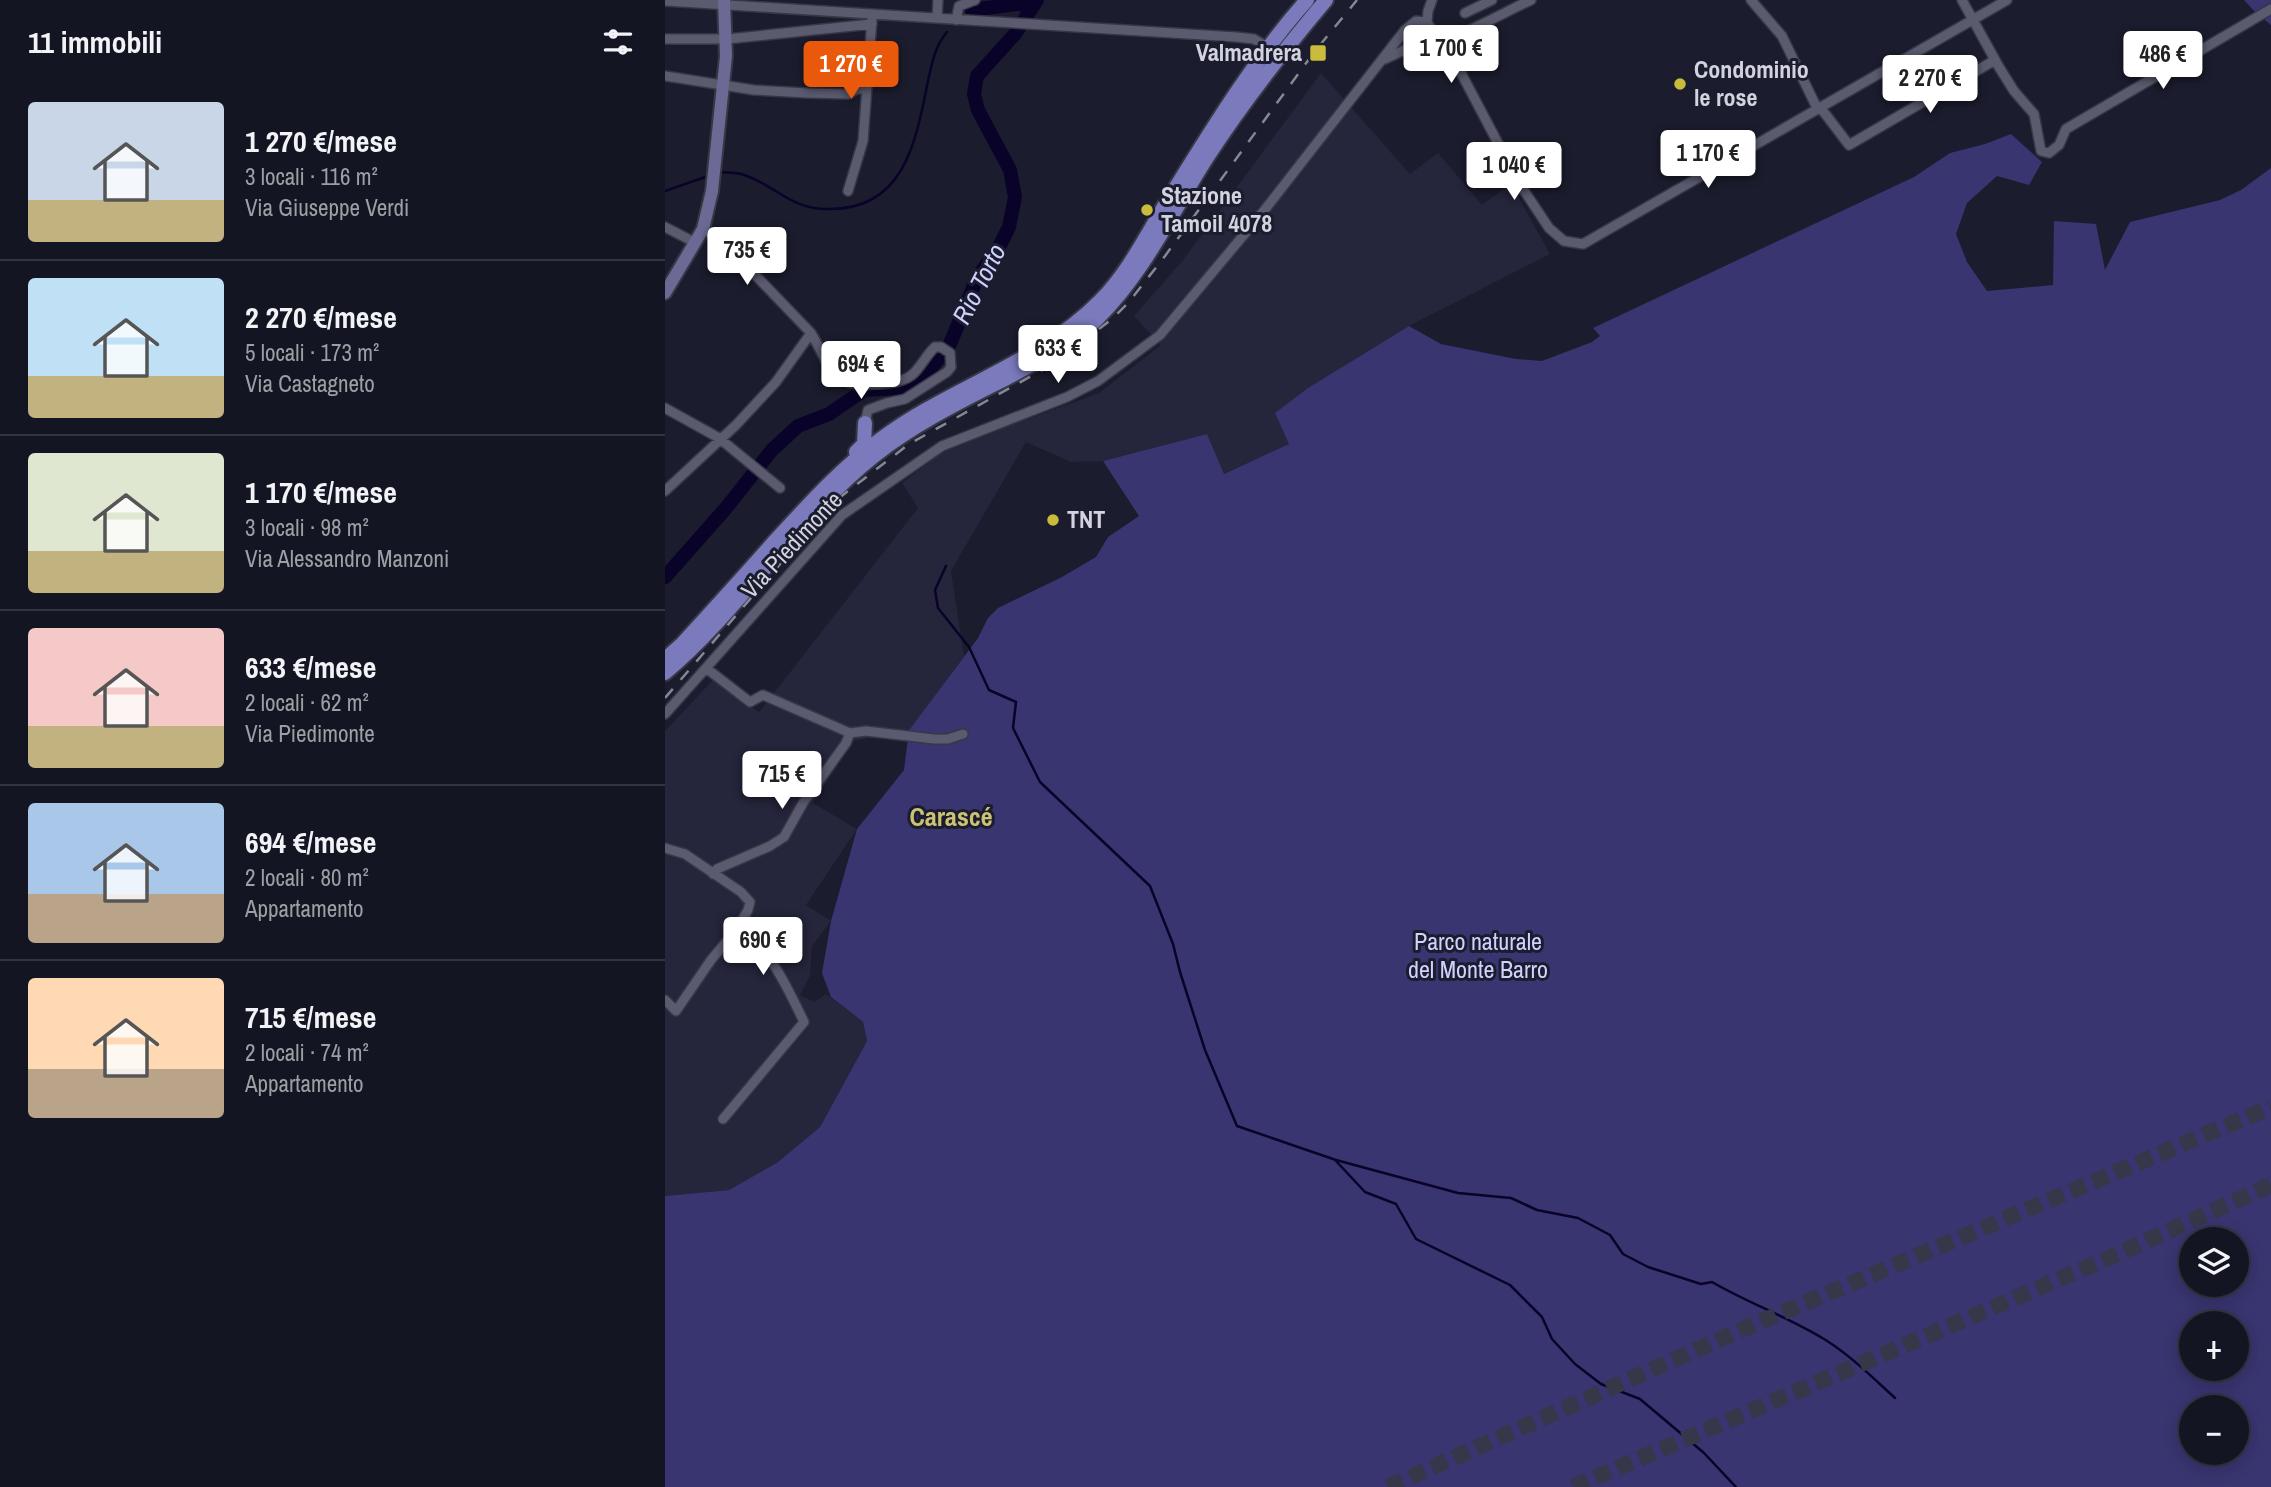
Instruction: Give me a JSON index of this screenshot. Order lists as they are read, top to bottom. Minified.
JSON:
{"streets":{"street":["Via Piedimonte"]},"districts":["Carascé"],"water":["Rio Torto"],"parks":["Parco naturale del Monte Barro"],"places":{"transit":["Valmadrera"],"other":["Condominio le rose","Stazione Tamoil 4078","TNT"]},"page":{"heading":"11 immobili","price":["1 700 €","486 €","1 270 €","2 270 €","1 170 €","1 040 €","735 €","633 €","694 €","715 €","690 €"],"list":[{"name":"1 270 €/mese","note":"3 locali · 116 m² · Via Giuseppe Verdi"},{"name":"2 270 €/mese","note":"5 locali · 173 m² · Via Castagneto"},{"name":"1 170 €/mese","note":"3 locali · 98 m² · Via Alessandro Manzoni"},{"name":"633 €/mese","note":"2 locali · 62 m² · Via Piedimonte"},{"name":"694 €/mese","note":"2 locali · 80 m² · Appartamento"},{"name":"715 €/mese","note":"2 locali · 74 m² · Appartamento"}],"map_buttons":["+","−"]}}
